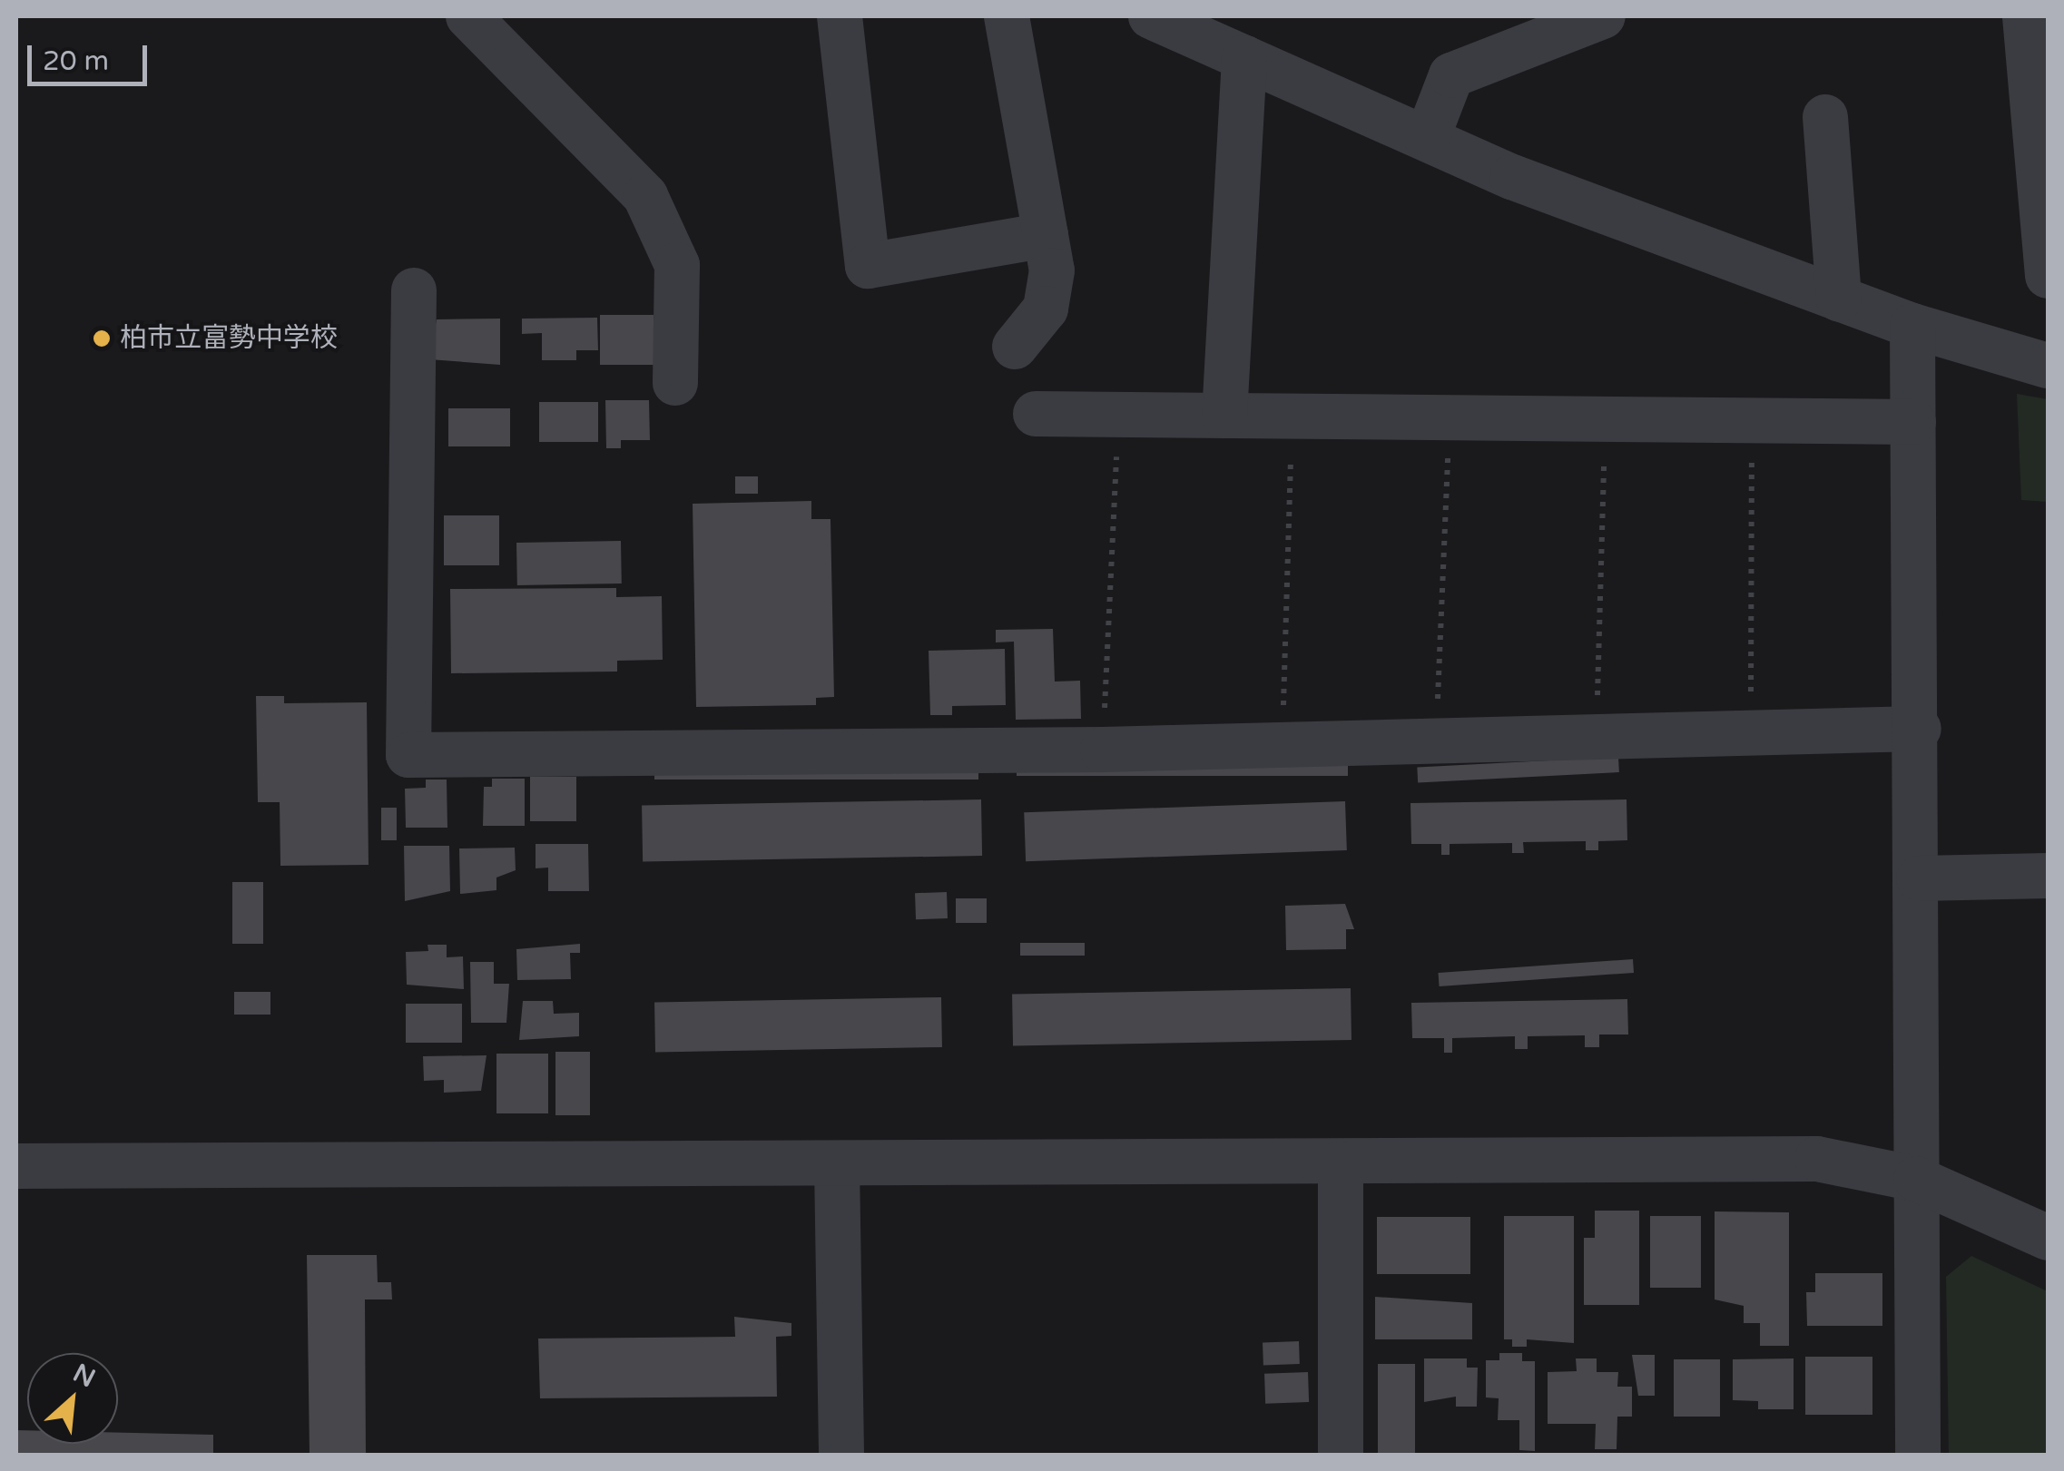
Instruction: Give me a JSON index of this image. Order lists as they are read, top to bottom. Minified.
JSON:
{"places":["柏市立富勢中学校"],"scale_bar":"20 m","north":"top right"}
